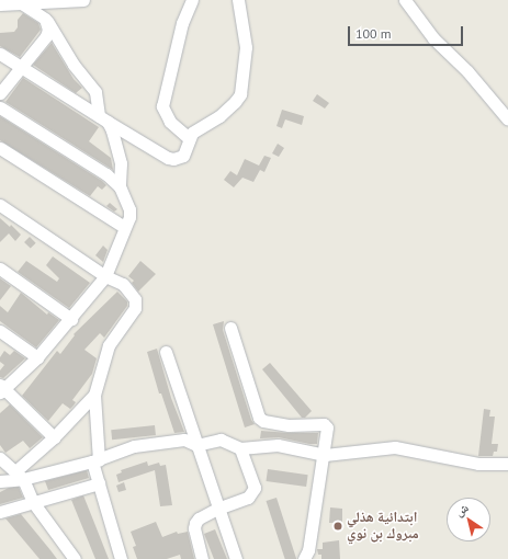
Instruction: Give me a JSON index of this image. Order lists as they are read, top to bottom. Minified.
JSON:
{"places":["ابتدائية هذلي مبروك بن نوي"],"scale_bar":"100 m","north":"top left"}
